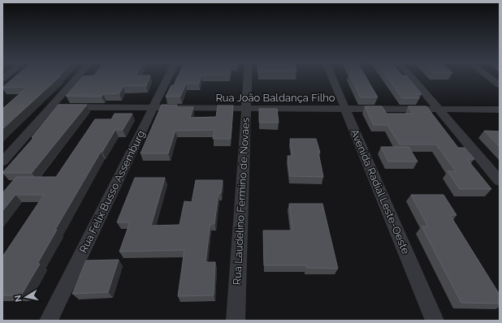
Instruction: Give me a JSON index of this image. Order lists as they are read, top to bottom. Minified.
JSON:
{"streets":{"street":["Rua João Baldança Filho","Rua Félix Busso Assemburg","Avenida Radial Leste-Oeste","Rua Laudelino Fermino de Novaes"]},"crossings":[["Rua João Baldança Filho","Rua Félix Busso Assemburg"],["Rua João Baldança Filho","Avenida Radial Leste-Oeste"],["Rua João Baldança Filho","Rua Laudelino Fermino de Novaes"]],"north":"left"}
